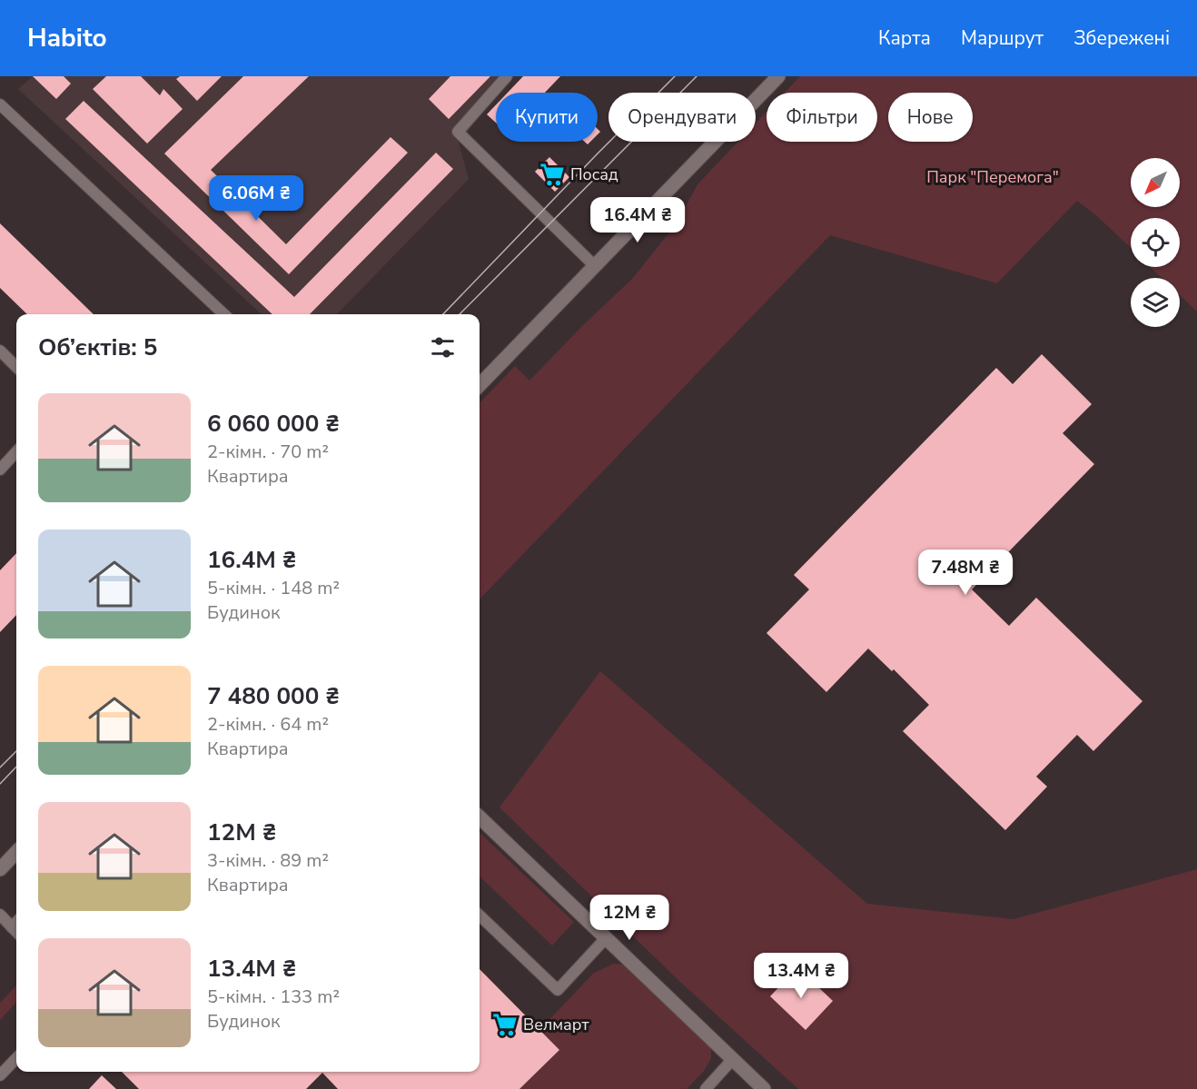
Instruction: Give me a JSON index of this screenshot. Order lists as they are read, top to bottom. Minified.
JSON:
{"parks":["Парк \"Перемога\""],"places":{"supermarket":["Посад","Велмарт"]},"north":"bottom left","page":{"header":"Habito","nav":["Карта","Маршрут","Збережені"],"chip":["Купити","Орендувати","Фільтри","Нове"],"price":["6.06M ₴","16.4M ₴","7.48M ₴","12M ₴","13.4M ₴"],"heading":"Об’єктів: 5","list":[{"name":"6 060 000 ₴","note":"2-кімн. · 70 m² · Квартира"},{"name":"16.4M ₴","note":"5-кімн. · 148 m² · Будинок"},{"name":"7 480 000 ₴","note":"2-кімн. · 64 m² · Квартира"},{"name":"12M ₴","note":"3-кімн. · 89 m² · Квартира"},{"name":"13.4M ₴","note":"5-кімн. · 133 m² · Будинок"}]}}
